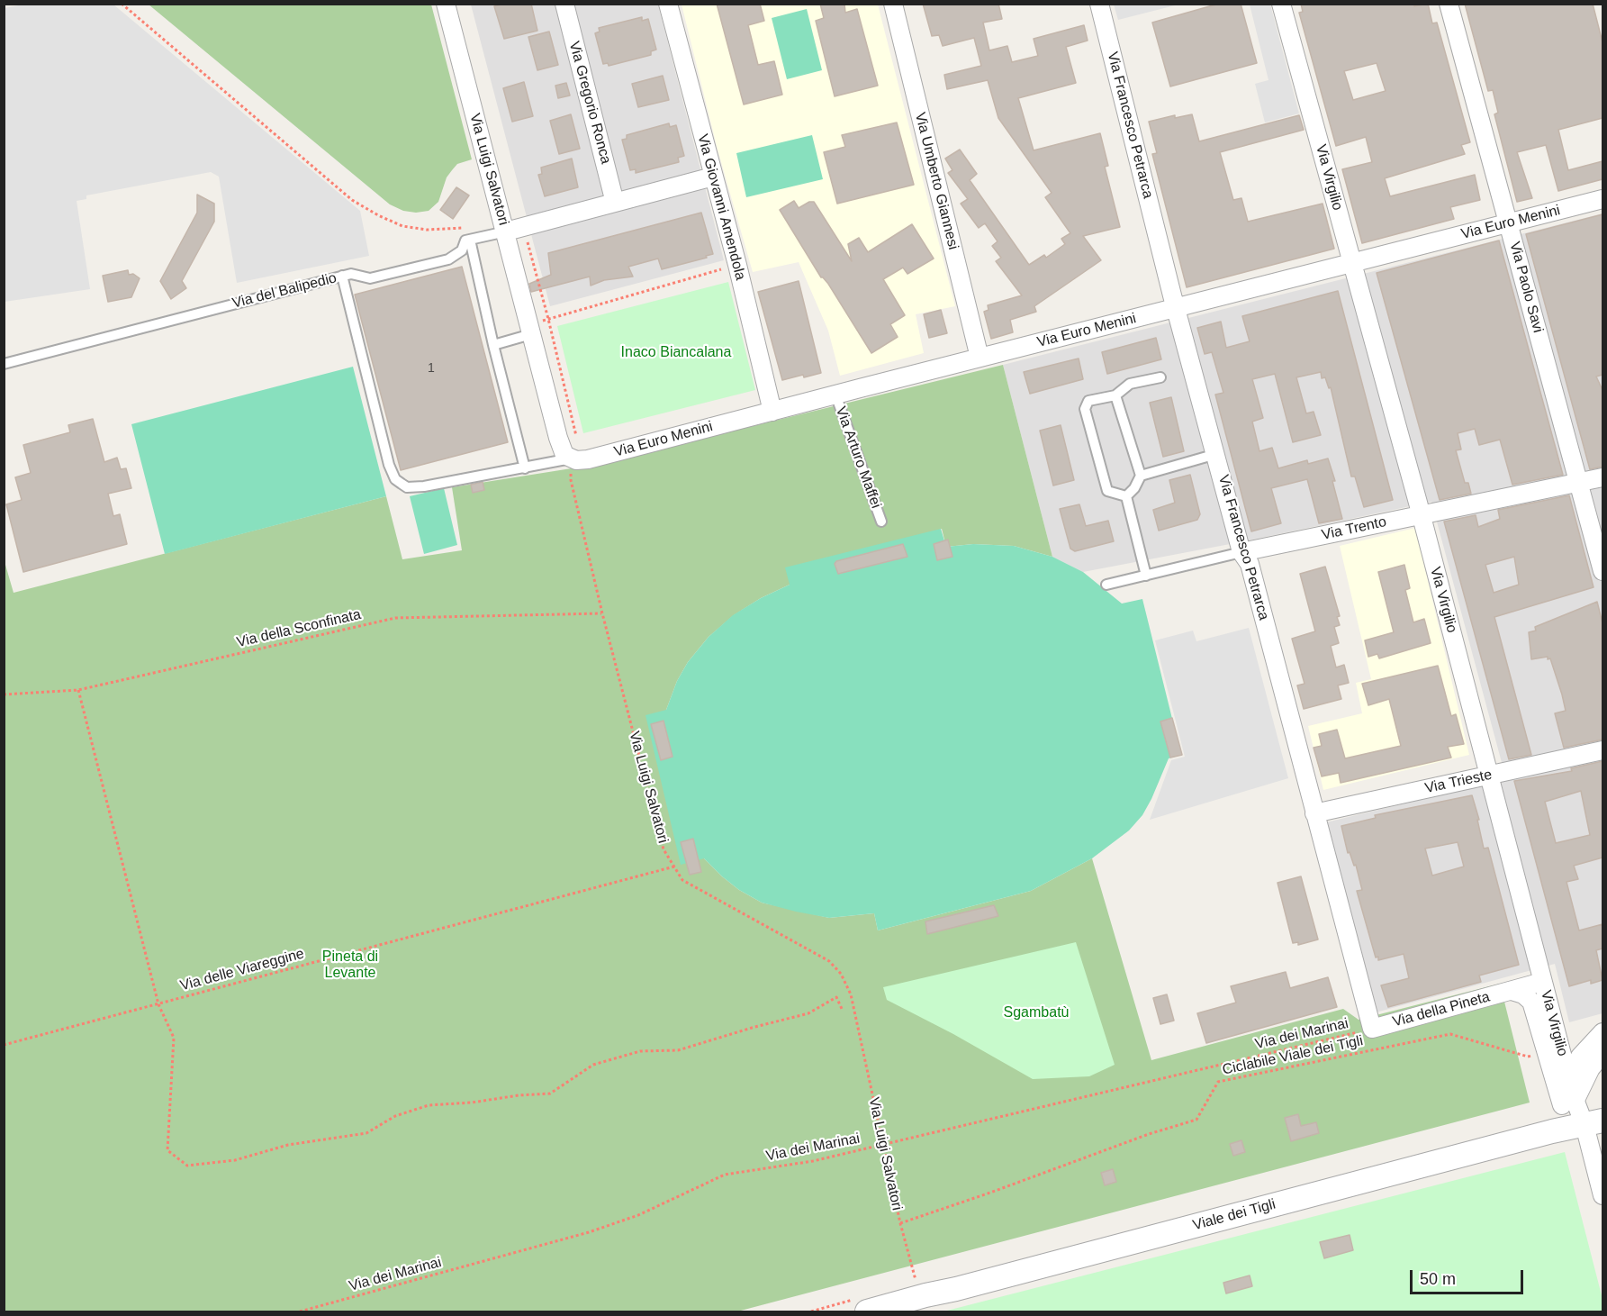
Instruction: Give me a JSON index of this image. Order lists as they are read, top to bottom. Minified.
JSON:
{"streets":{"street":["Via Gregorio Ronca","Via Francesco Petrarca","Via Luigi Salvatori","Via Virgilio","Via Umberto Giannesi","Via Giovanni Amendola","Via Euro Menini","Via Paolo Savi","Via Trento","Via Trieste","Via della Pineta","Viale dei Tigli"],"lane":["Via del Balipedio","Via Arturo Maffei"],"path":["Via della Sconfinata","Via delle Viareggine","Via dei Marinai","Ciclabile Viale dei Tigli"]},"crossings":[["Via Francesco Petrarca","Via Euro Menini"],["Via Francesco Petrarca","Via Trento"],["Via Francesco Petrarca","Via Trieste"],["Via Francesco Petrarca","Via della Pineta"],["Via Francesco Petrarca","Via dei Marinai"],["Via Luigi Salvatori","Via Euro Menini"],["Via Luigi Salvatori","Via della Sconfinata"],["Via Luigi Salvatori","Via delle Viareggine"],["Via Luigi Salvatori","Via dei Marinai"],["Via Luigi Salvatori","Ciclabile Viale dei Tigli"],["Via Virgilio","Via Euro Menini"],["Via Virgilio","Via Trento"],["Via Virgilio","Via Trieste"],["Via Virgilio","Via della Pineta"],["Via Virgilio","Viale dei Tigli"],["Via Umberto Giannesi","Via Euro Menini"],["Via Giovanni Amendola","Via Euro Menini"],["Via Euro Menini","Via Paolo Savi"],["Via Euro Menini","Via Arturo Maffei"],["Via Paolo Savi","Via Trento"],["Via della Pineta","Via dei Marinai"]],"parks":["Inaco Biancalana","Pineta di Levante","Sgambatù"],"house_numbers":["1"],"scale_bar":"50 m"}
